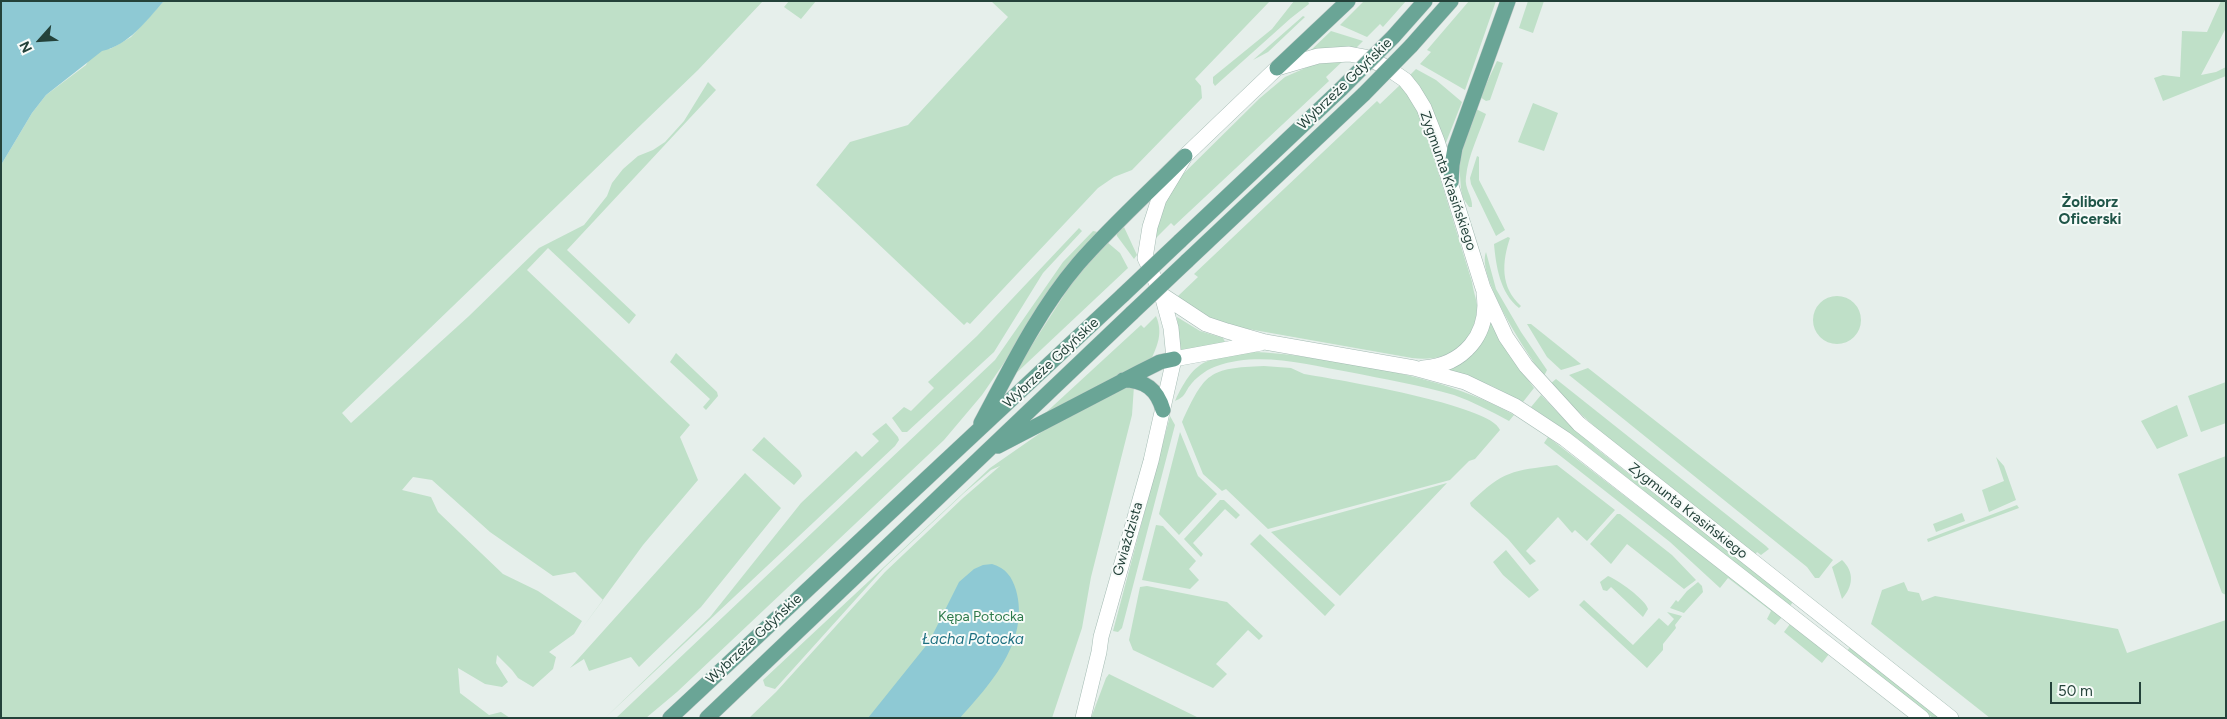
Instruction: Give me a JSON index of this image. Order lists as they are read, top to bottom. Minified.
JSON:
{"streets":{"main road":["Wybrzeże Gdyńskie","Zygmunta Krasińskiego","Gwiaździsta"]},"crossings":[["Zygmunta Krasińskiego","Gwiaździsta"]],"districts":["Żoliborz Oficerski"],"water":["Łacha Potocka"],"parks":["Kępa Potocka"],"scale_bar":"50 m","north":"bottom left"}
